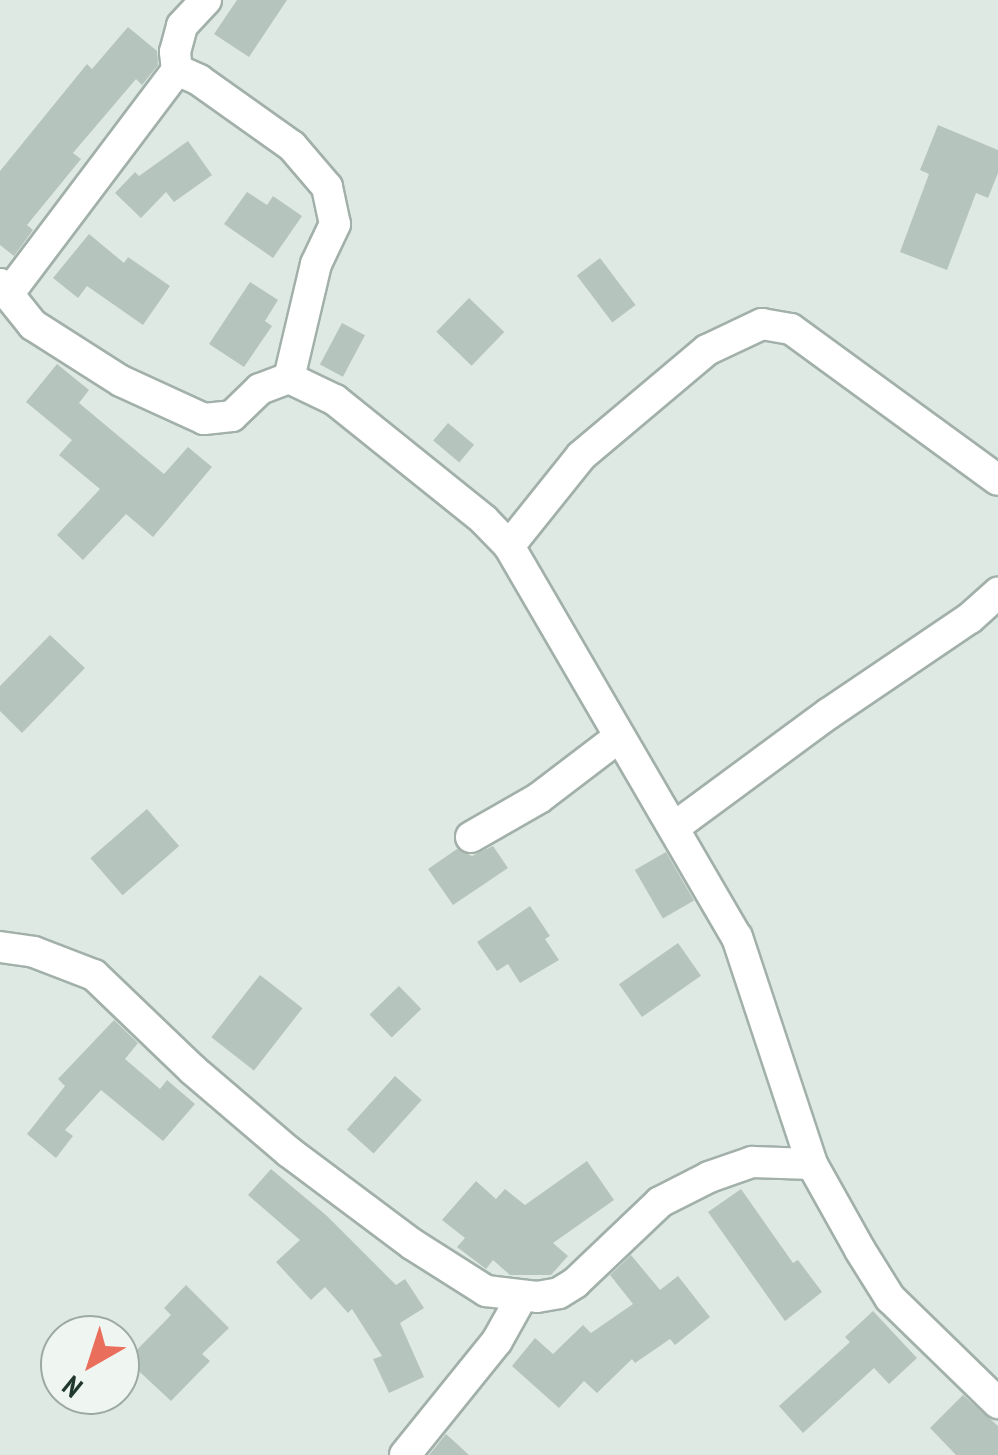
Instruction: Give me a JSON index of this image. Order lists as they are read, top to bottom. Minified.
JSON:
{"north":"bottom left"}
